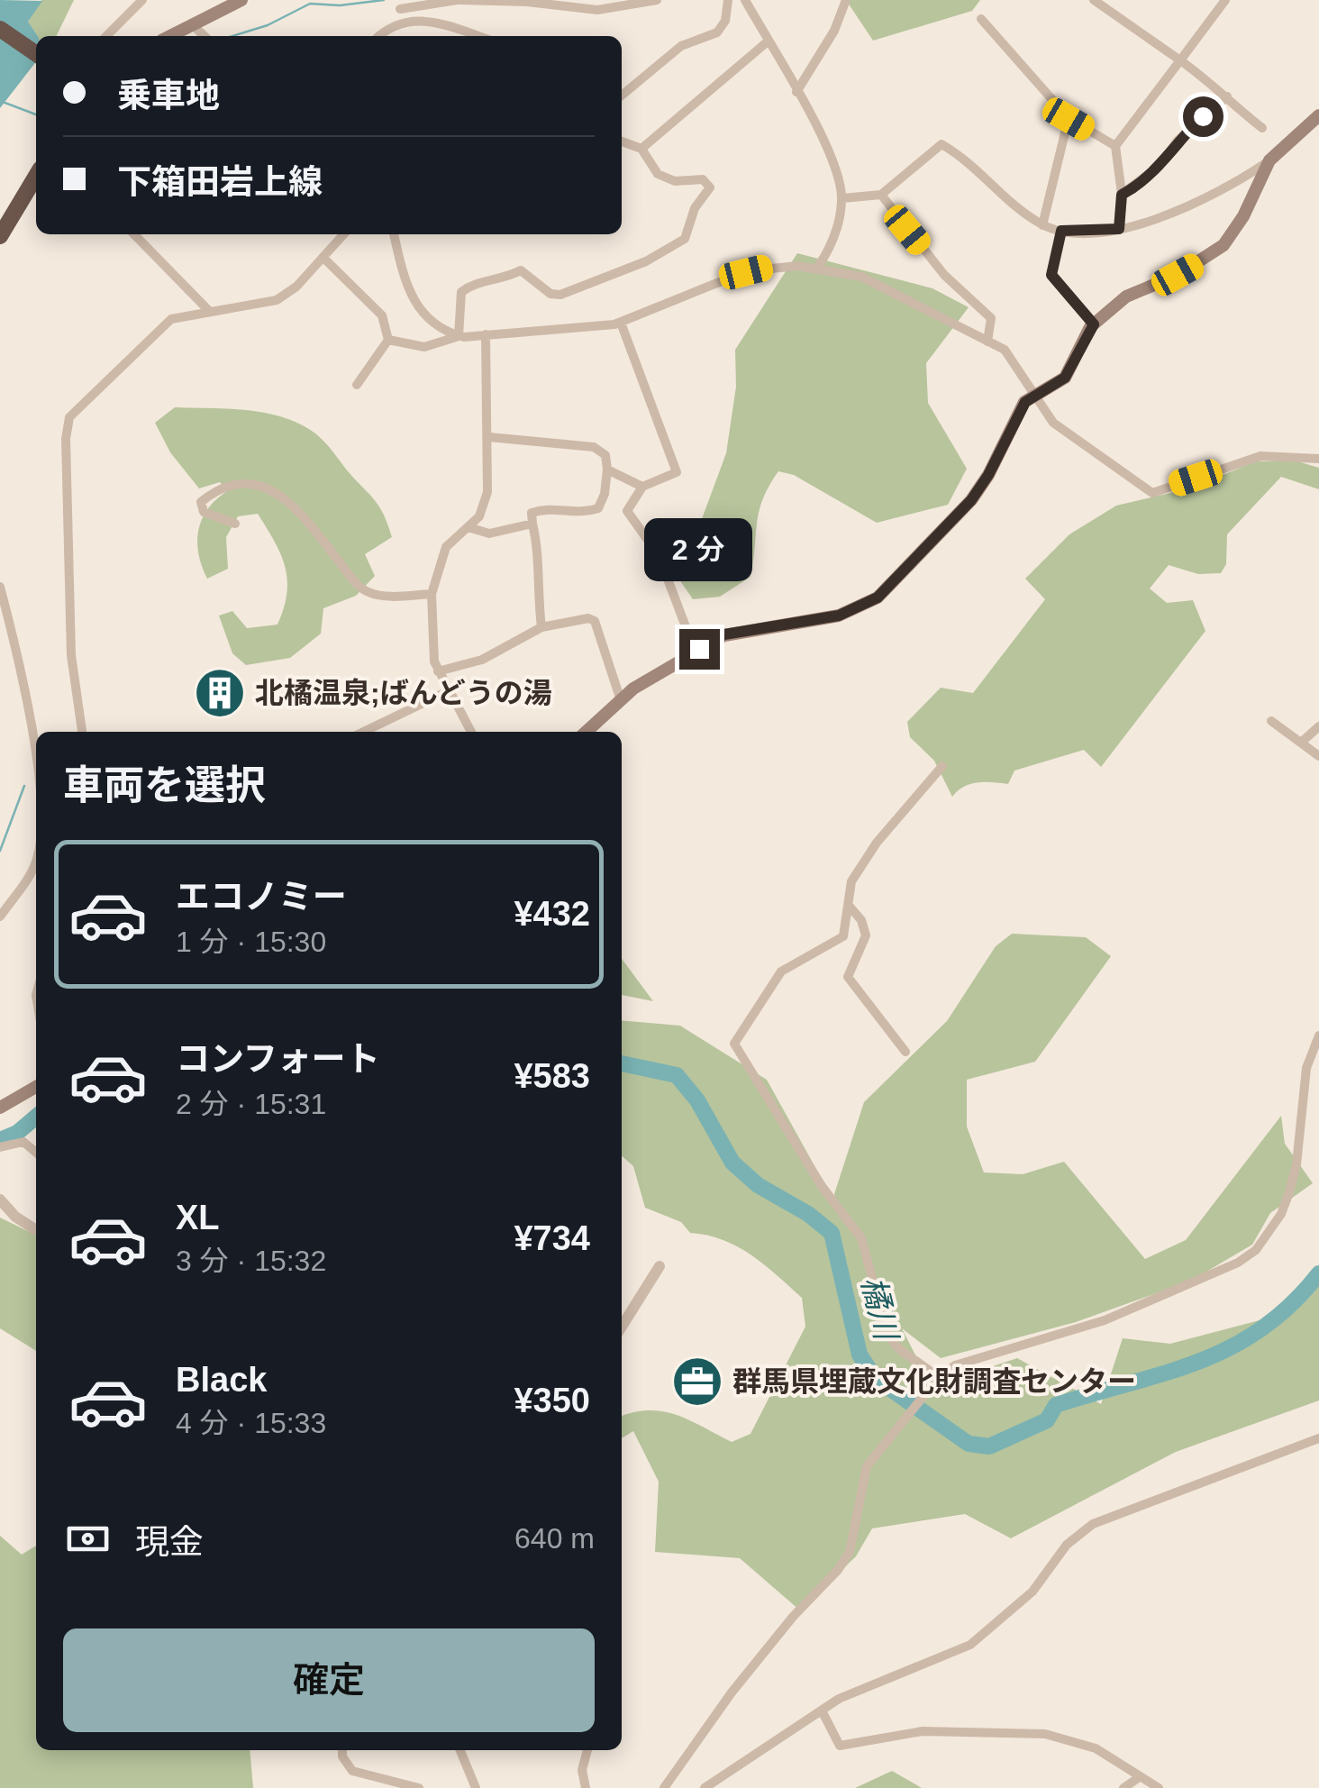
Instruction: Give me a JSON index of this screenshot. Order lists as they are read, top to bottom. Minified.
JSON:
{"water":["橘川"],"places":{"building":["北橘温泉;ばんどうの湯"],"office":["群馬県埋蔵文化財調査センター"]},"page":{"banner":["乗車地","下箱田岩上線"],"bubble":"2 分","heading":"車両を選択","list":[{"name":"エコノミー","note":"1 分 · 15:30","value":"¥432"},{"name":"コンフォート","note":"2 分 · 15:31","value":"¥583"},{"name":"XL","note":"3 分 · 15:32","value":"¥734"},{"name":"Black","note":"4 分 · 15:33","value":"¥350"}],"pay":["現金","640 m"],"buttons":"確定"}}
